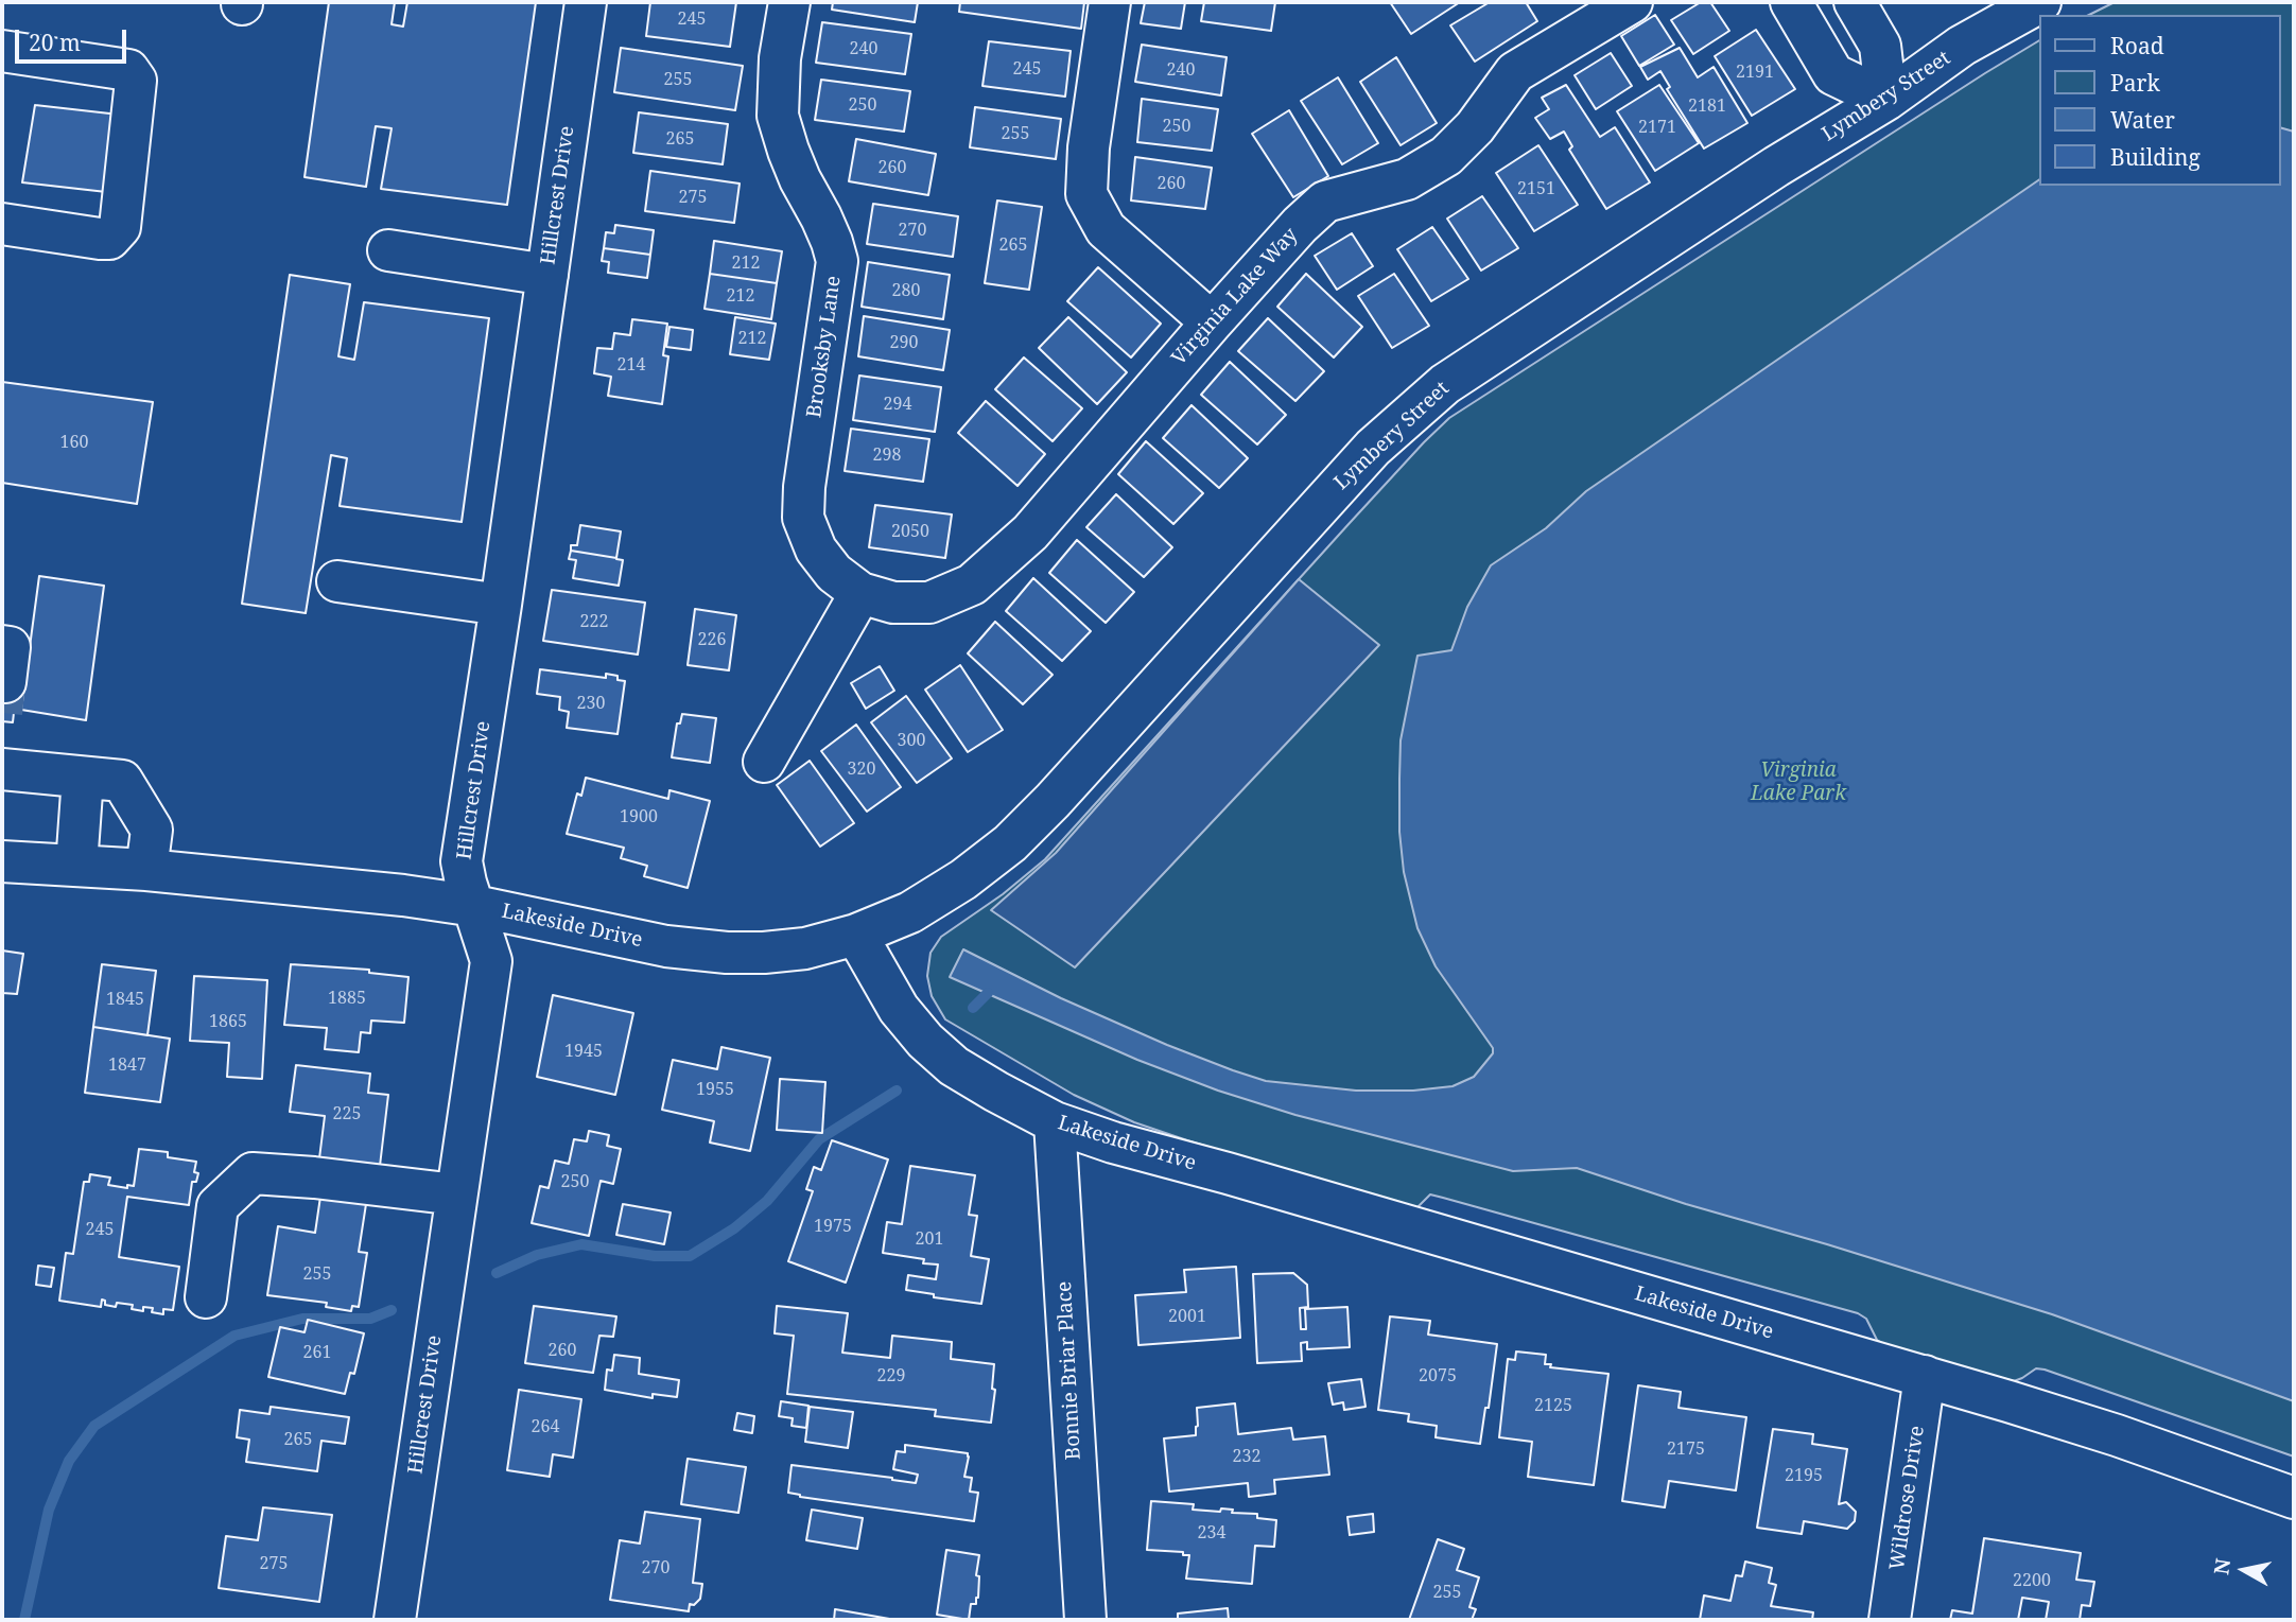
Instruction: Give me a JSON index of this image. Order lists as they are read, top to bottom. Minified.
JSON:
{"streets":{"street":["Lymbery Street","Hillcrest Drive","Virginia Lake Way","Brooksby Lane","Lakeside Drive","Bonnie Briar Place","Wildrose Drive"]},"crossings":[["Lymbery Street","Lakeside Drive"],["Hillcrest Drive","Lakeside Drive"],["Virginia Lake Way","Brooksby Lane"],["Lakeside Drive","Bonnie Briar Place"],["Lakeside Drive","Wildrose Drive"]],"parks":["Virginia Lake Park"],"house_numbers":["245","240","245","240","2191","255","250","2181","250","2171","255","265","260","260","2151","275","270","265","212","280","212","212","290","214","294","160","298","2050","222","226","230","300","320","1900","1885","1845","1865","1945","1847","1955","225","250","1975","245","201","255","2001","260","261","229","2075","2125","264","265","2175","232","2195","234","275","270","2200","255"],"legend":["Road","Park","Water","Building"],"scale_bar":"20 m","north":"left"}
